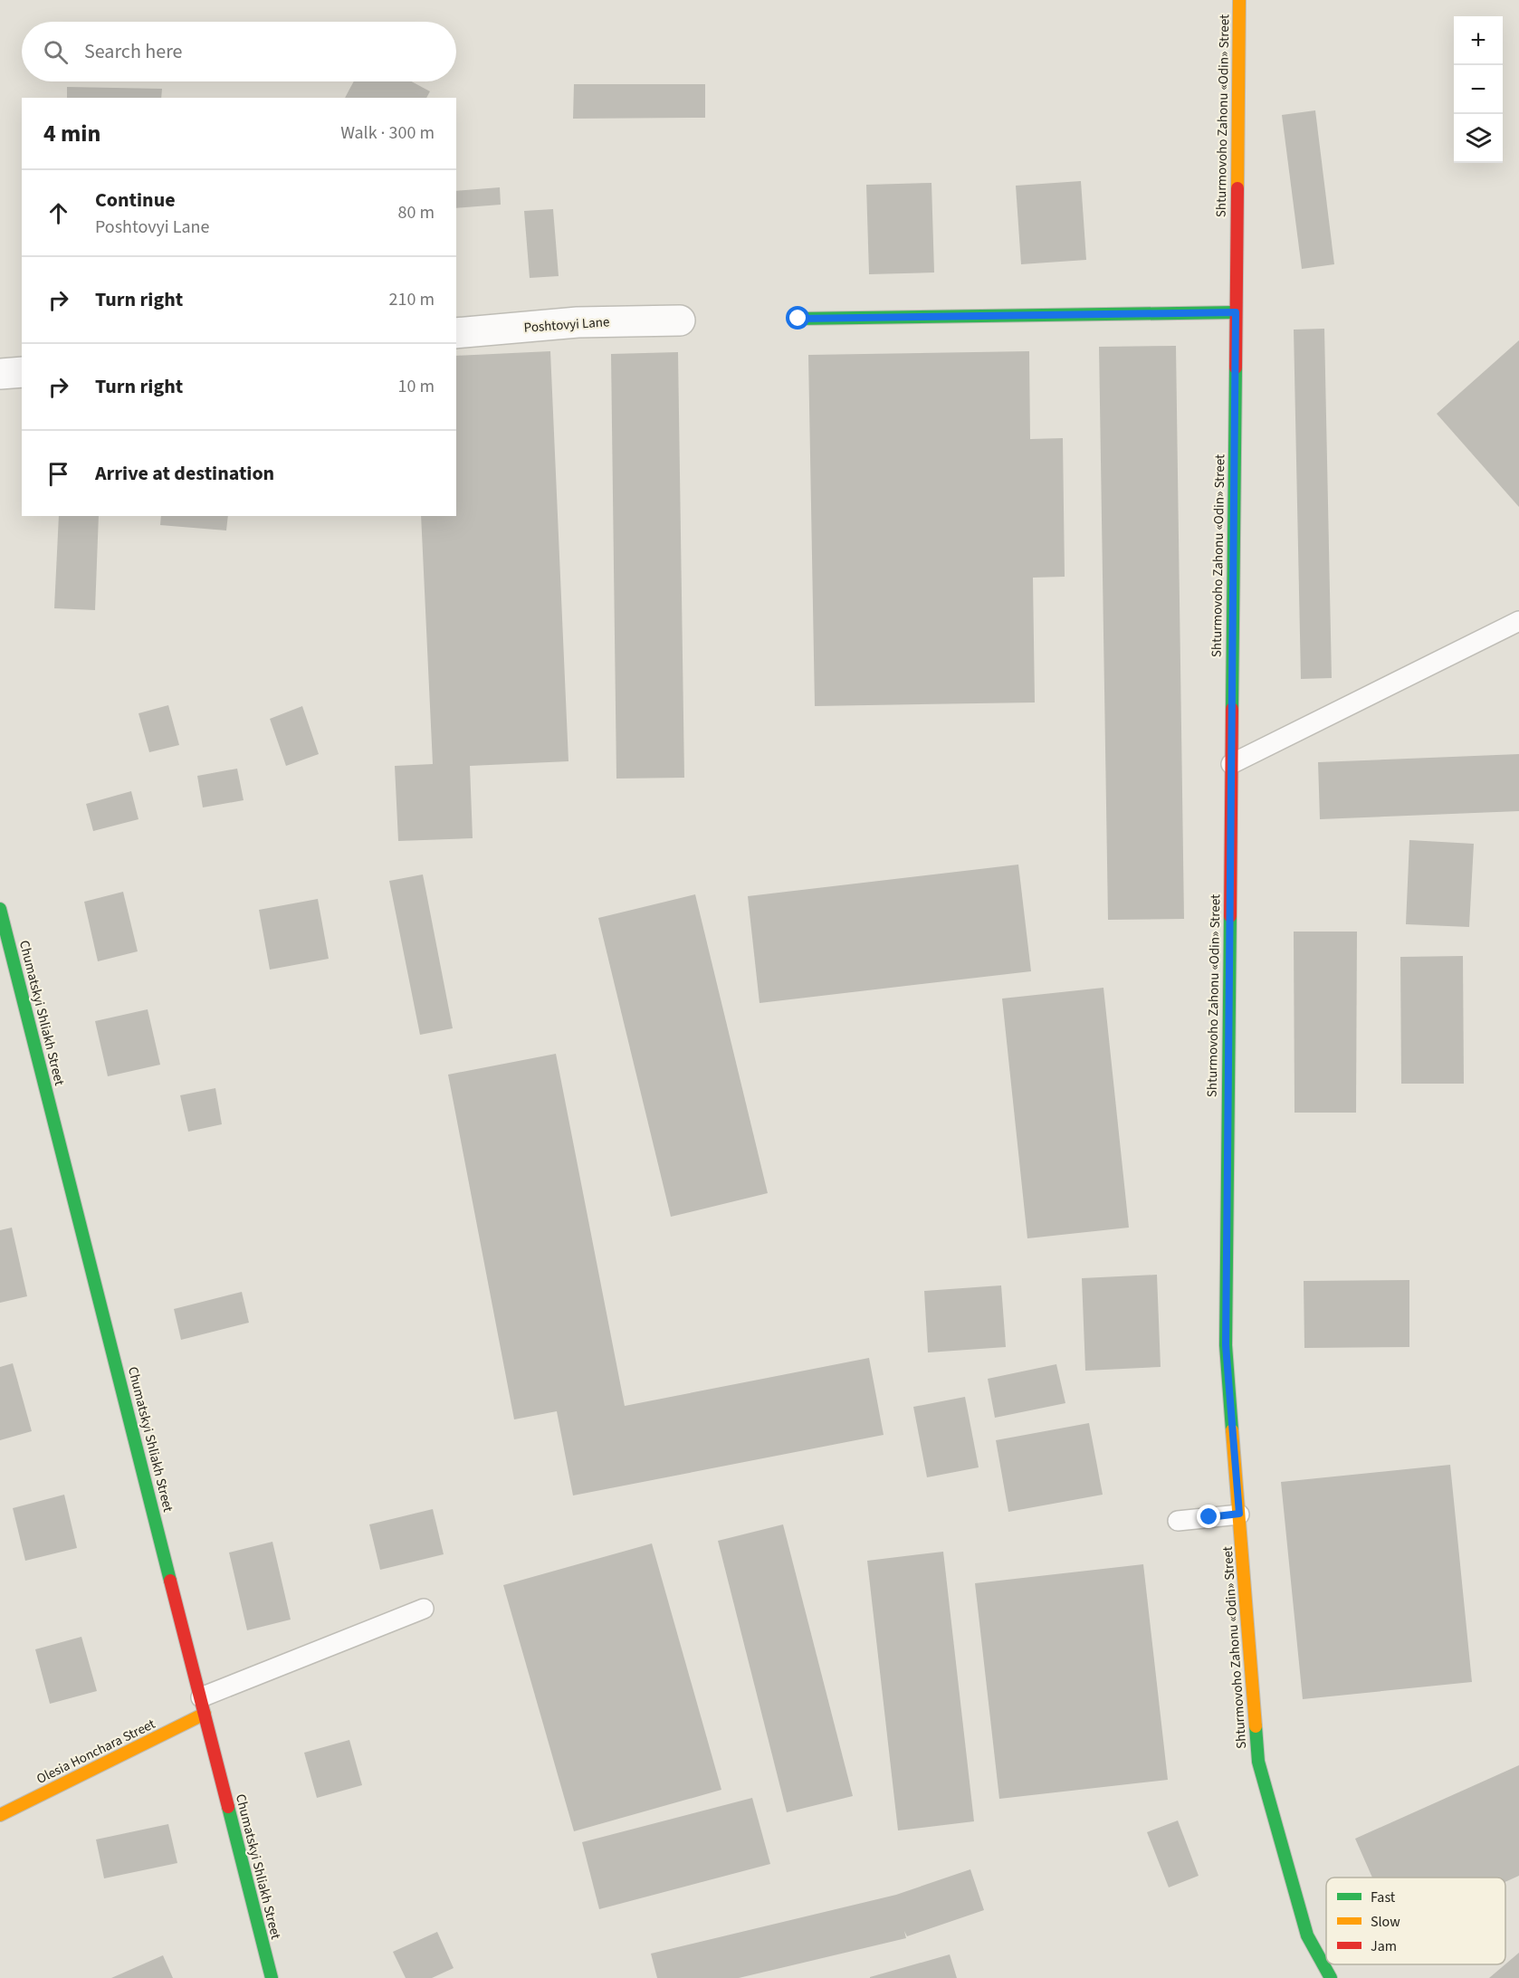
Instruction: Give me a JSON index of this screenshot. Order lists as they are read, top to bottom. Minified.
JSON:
{"streets":{"street":["Shturmovoho Zahonu «Odin» Street","Poshtovyi Lane","Chumatskyi Shliakh Street","Olesia Honchara Street"]},"crossings":[["Chumatskyi Shliakh Street","Olesia Honchara Street"]],"legend":["Fast","Slow","Jam"],"page":{"map_buttons":["+","−"],"search":"Search here","heading":["4 min","Walk · 300 m"],"list":[["Continue","Poshtovyi Lane","80 m"],["Turn right","210 m"],["Turn right","10 m"],"Arrive at destination"]}}
